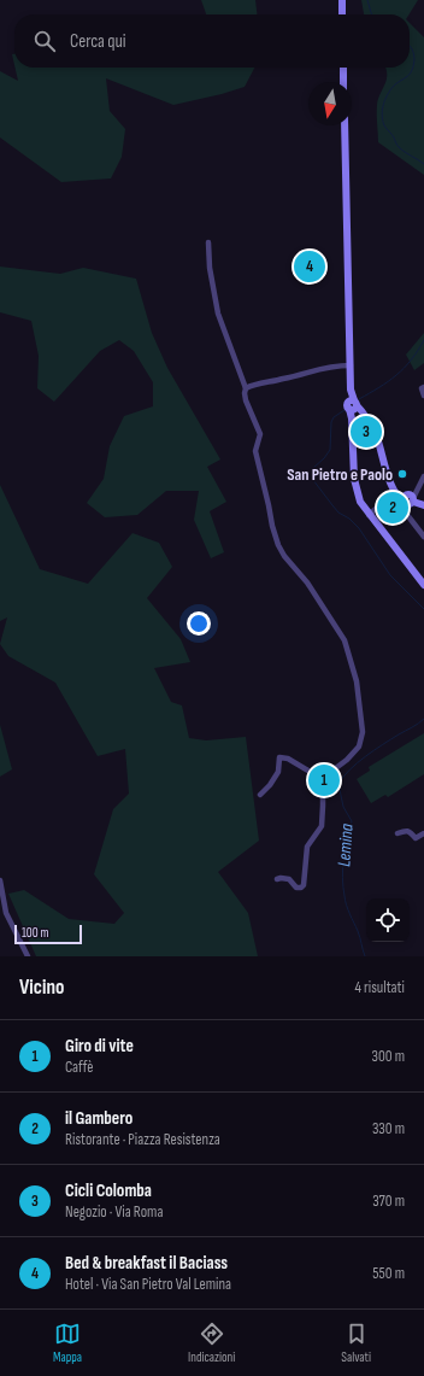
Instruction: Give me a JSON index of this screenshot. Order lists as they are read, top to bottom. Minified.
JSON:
{"water":["Lemina"],"places":["San Pietro e Paolo"],"scale_bar":"100 m","north":"bottom","page":{"search":"Cerca qui","pins":["4","3","2","1"],"scale":"100 m","heading":["Vicino","4 risultati"],"list":[{"mark":"1","name":"Giro di vite","note":"Caffè","value":"300 m"},{"mark":"2","name":"il Gambero","note":"Ristorante · Piazza Resistenza","value":"330 m"},{"mark":"3","name":"Cicli Colomba","note":"Negozio · Via Roma","value":"370 m"},{"mark":"4","name":"Bed & breakfast il Baciass","note":"Hotel · Via San Pietro Val Lemina","value":"550 m"}],"nav":["Mappa","Indicazioni","Salvati"]}}
